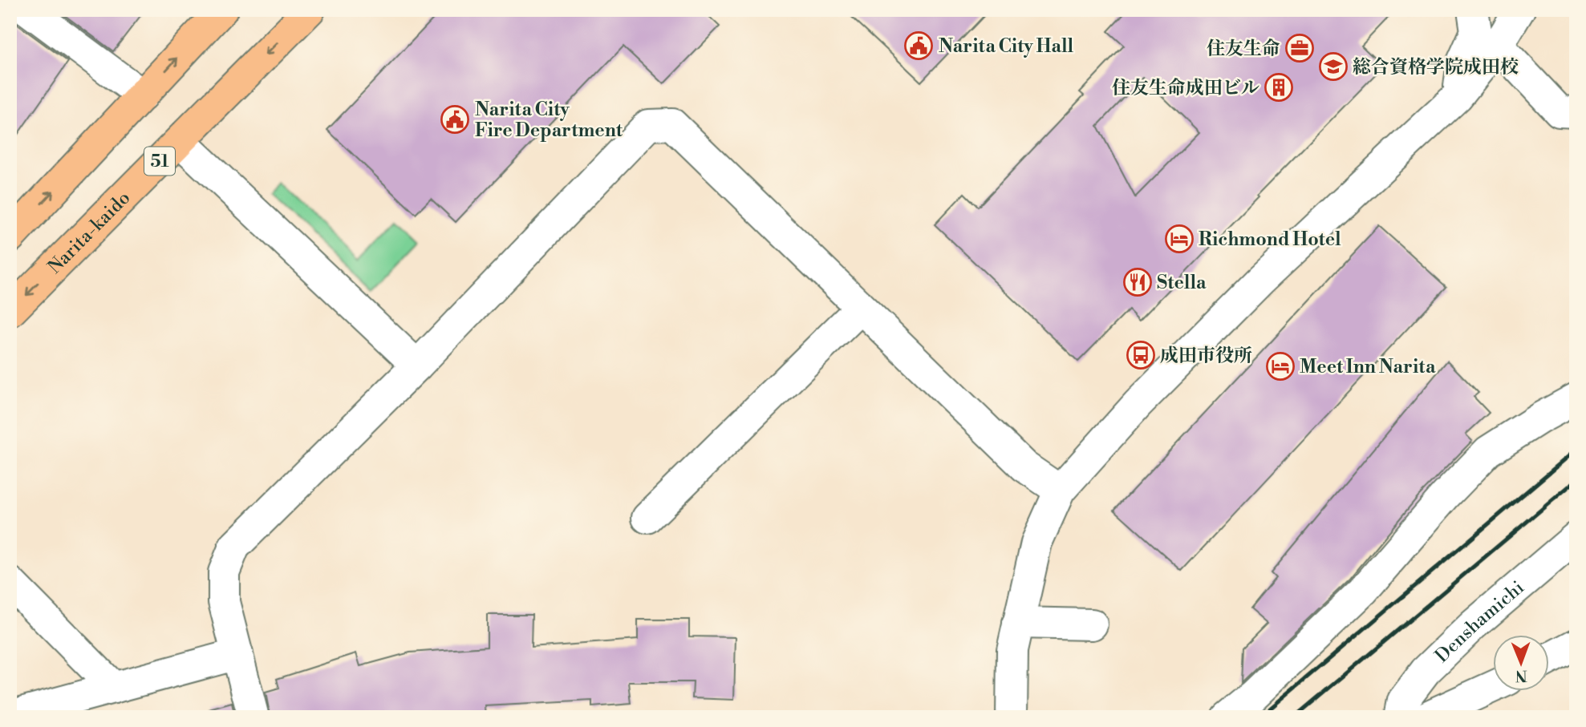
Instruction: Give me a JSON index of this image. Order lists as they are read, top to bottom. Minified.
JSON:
{"streets":{"highway":["51","Narita-kaido"],"street":["Denshamichi"]},"places":{"public building":["Narita City Hall","Narita City Fire Department"],"office":["住友生命"],"school or university":["総合資格学院成田校"],"building":["住友生命成田ビル"],"hotel":["Richmond Hotel","Meet Inn Narita"],"restaurant":["Stella"],"bus stop":["成田市役所"]},"north":"bottom"}
